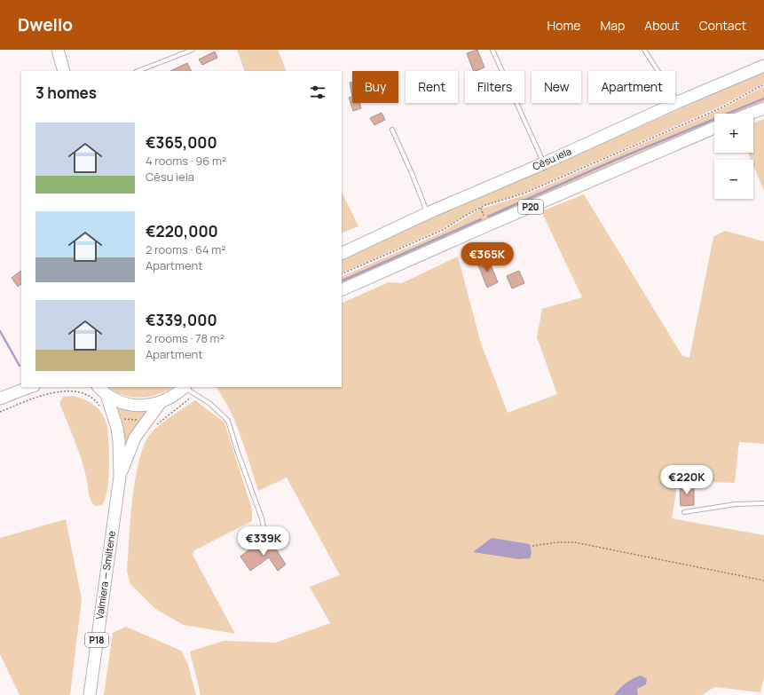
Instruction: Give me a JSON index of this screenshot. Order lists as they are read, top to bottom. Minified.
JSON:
{"streets":{"main road":["Cēsu iela","P20","Valmiera — Smiltene","P18"]},"crossings":[["Valmiera — Smiltene","P18"]],"page":{"header":"Dwello","nav":["Home","Map","About","Contact"],"chip":["Buy","Rent","Filters","New","Apartment"],"heading":"3 homes","map_buttons":["+","−"],"list":[{"name":"€365,000","note":"4 rooms · 96 m² · Cēsu iela"},{"name":"€220,000","note":"2 rooms · 64 m² · Apartment"},{"name":"€339,000","note":"2 rooms · 78 m² · Apartment"}],"price":["€365K","€220K","€339K"]}}
